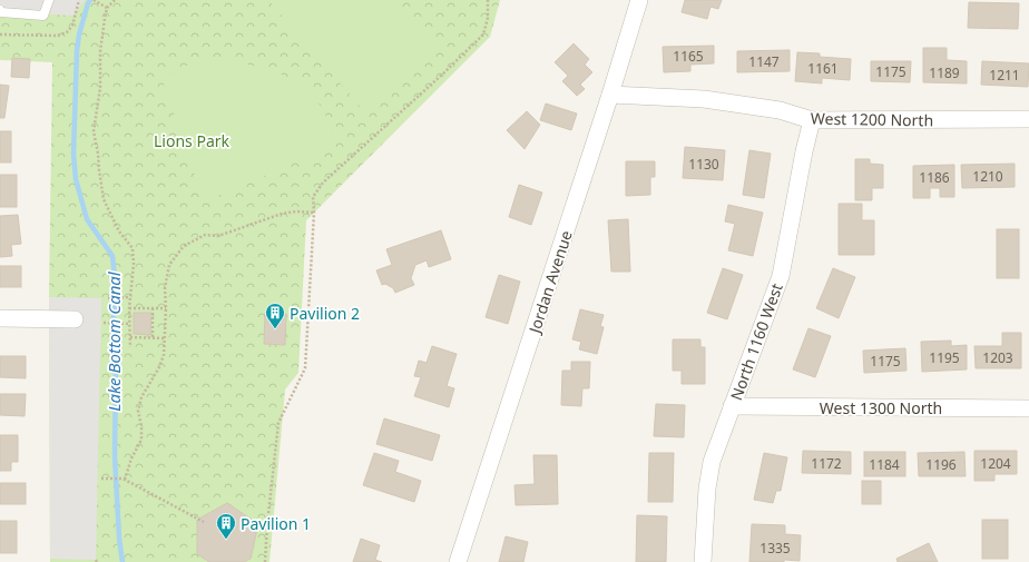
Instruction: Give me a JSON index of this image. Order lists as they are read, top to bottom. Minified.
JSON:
{"streets":{"street":["West 1200 North","Jordan Avenue","North 1160 West","West 1300 North"]},"crossings":[["West 1200 North","Jordan Avenue"],["West 1200 North","North 1160 West"],["North 1160 West","West 1300 North"]],"water":["Lake Bottom Canal"],"parks":["Lions Park"],"places":{"building":["Pavilion 2","Pavilion 1"]},"house_numbers":["1165","1147","1161","1175","1189","1211","1130","1210","1186","1195","1203","1175","1172","1204","1184","1196","1335"]}
